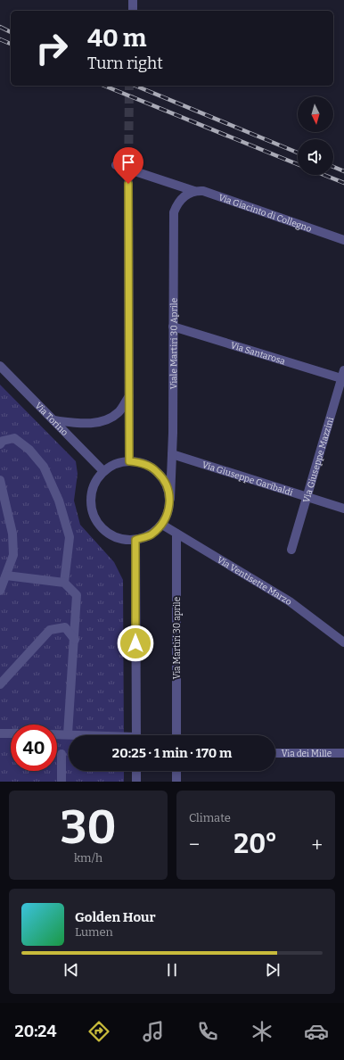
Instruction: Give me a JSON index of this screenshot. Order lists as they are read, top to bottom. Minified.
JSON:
{"streets":{"street":["Via Giacinto di Collegno","Viale Martiri 30 Aprile","Via Santarosa","Via Torino","Via Giuseppe Mazzini","Via Giuseppe Garibaldi","Via Ventisette Marzo","Via Martiri 30 aprile","Via dei Mille"]},"crossings":[["Via Giacinto di Collegno","Viale Martiri 30 Aprile"],["Viale Martiri 30 Aprile","Via Santarosa"],["Viale Martiri 30 Aprile","Via Torino"],["Viale Martiri 30 Aprile","Via Giuseppe Garibaldi"],["Viale Martiri 30 Aprile","Via Ventisette Marzo"],["Via Santarosa","Via Giuseppe Mazzini"],["Via Torino","Via Ventisette Marzo"],["Via Giuseppe Mazzini","Via Giuseppe Garibaldi"],["Via Ventisette Marzo","Via Martiri 30 aprile"]],"north":"bottom","page":{"turn":["40 m","Turn right"],"limit":"40","trip":"20:25 · 1 min · 170 m","tile":[["30","km/h"],"Climate"],"heat":["−","20°","+"],"song":["Golden Hour","Lumen"],"tabs":"20:24"}}
